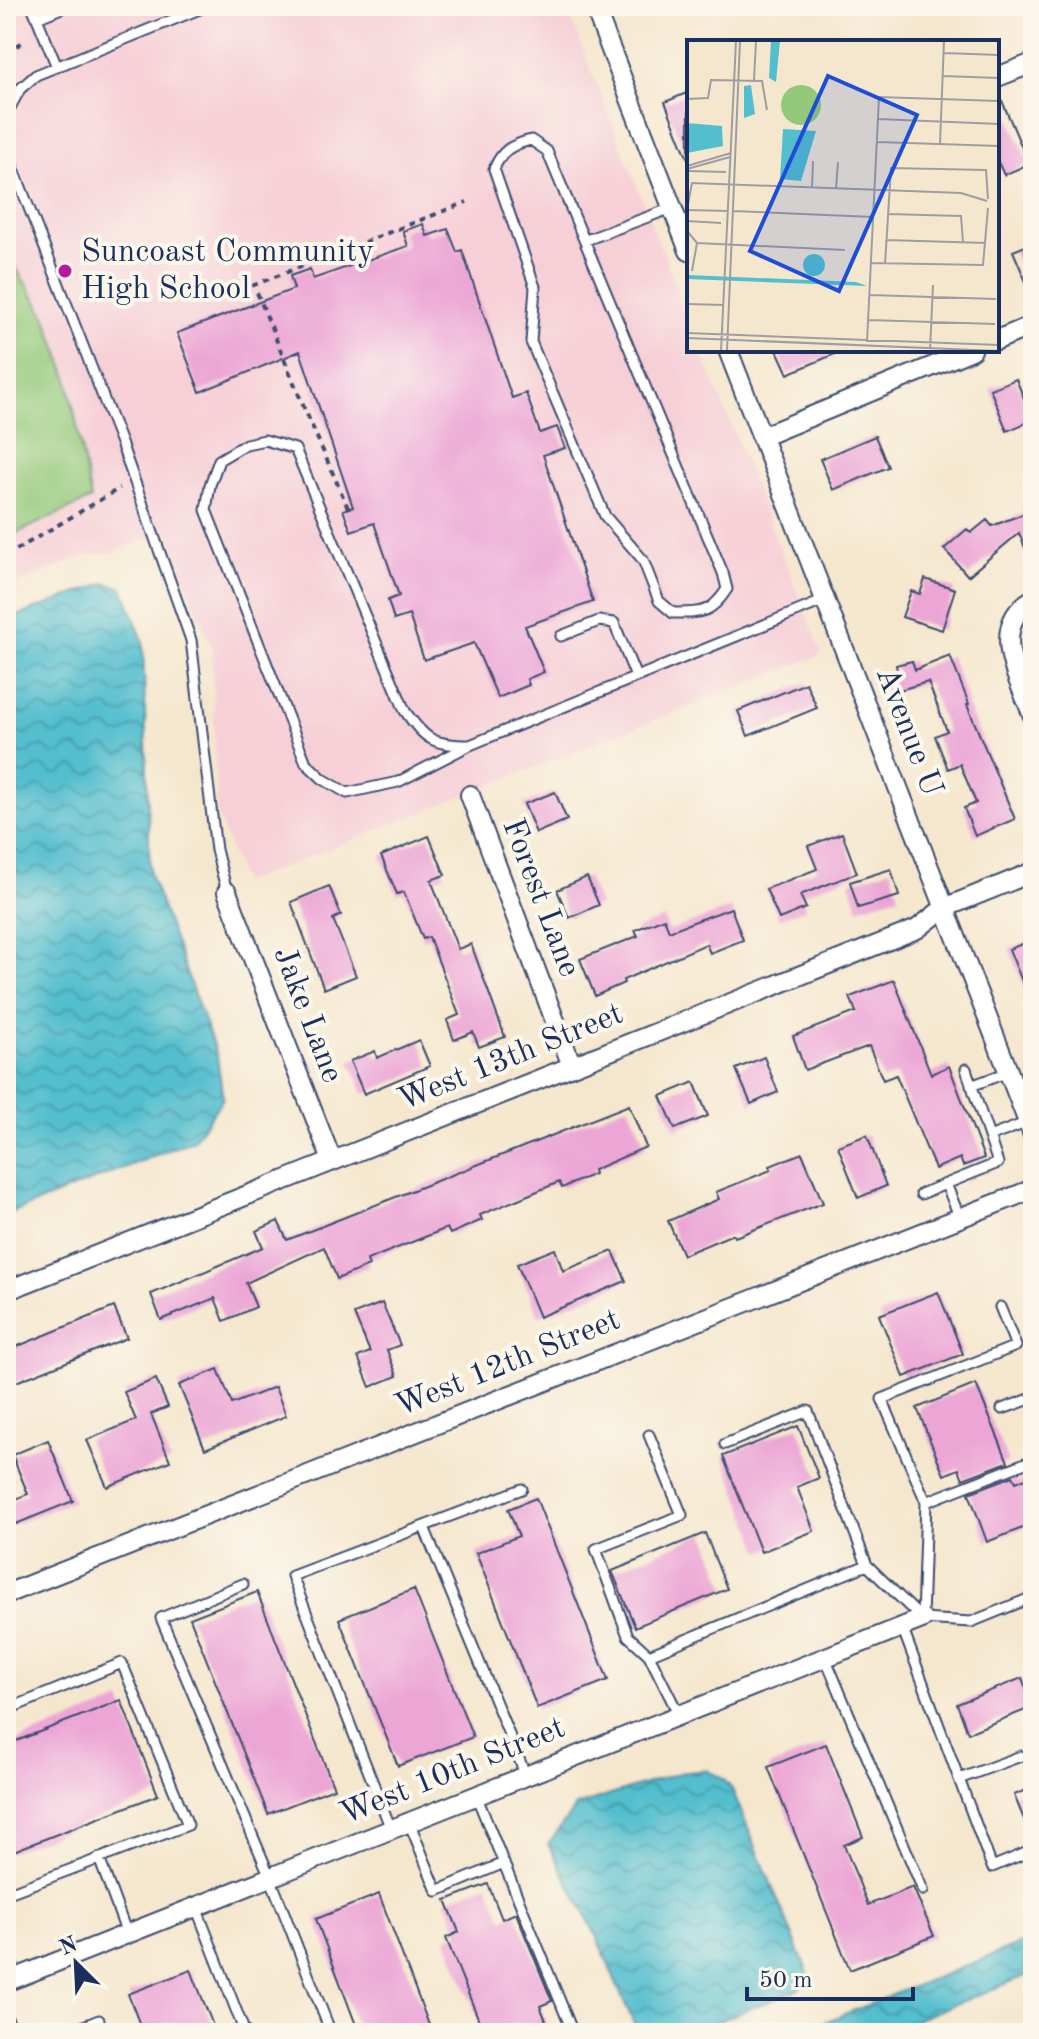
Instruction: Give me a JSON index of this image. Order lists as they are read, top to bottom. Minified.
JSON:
{"streets":{"street":["Avenue U","Forest Lane","Jake Lane","West 13th Street","West 12th Street","West 10th Street"]},"crossings":[["Avenue U","West 13th Street"],["Forest Lane","West 13th Street"],["Jake Lane","West 13th Street"]],"places":["Suncoast Community High School"],"scale_bar":"50 m","north":"top left"}
